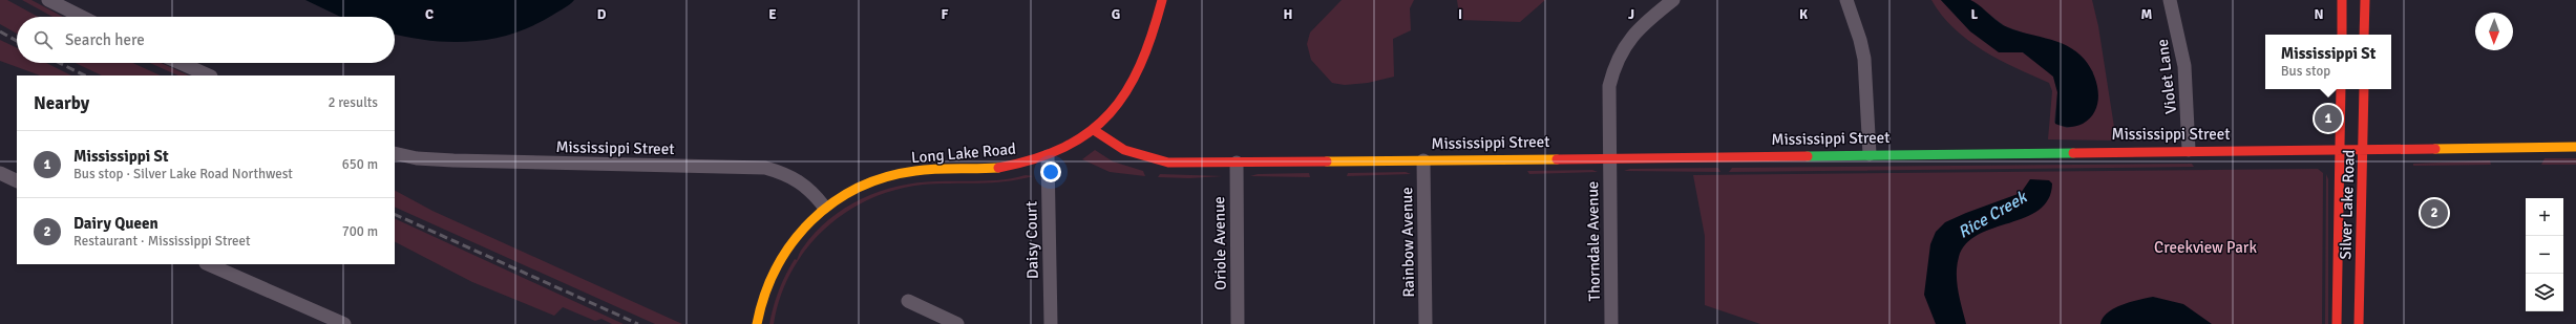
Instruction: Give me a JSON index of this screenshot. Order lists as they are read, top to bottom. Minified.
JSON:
{"streets":{"street":["Violet Lane","Mississippi Street","Long Lake Road","Silver Lake Road","Daisy Court","Thorndale Avenue","Rainbow Avenue","Oriole Avenue"]},"crossings":[["Violet Lane","Mississippi Street"],["Mississippi Street","Long Lake Road"],["Mississippi Street","Silver Lake Road"],["Mississippi Street","Thorndale Avenue"],["Mississippi Street","Rainbow Avenue"],["Mississippi Street","Oriole Avenue"],["Long Lake Road","Daisy Court"]],"water":["Rice Creek"],"parks":["Creekview Park"],"north":"bottom","page":{"search":"Search here","popup":["Mississippi St","Bus stop"],"heading":["Nearby","2 results"],"pins":["1","2"],"list":[{"mark":"1","name":"Mississippi St","note":"Bus stop · Silver Lake Road Northwest","value":"650 m"},{"mark":"2","name":"Dairy Queen","note":"Restaurant · Mississippi Street","value":"700 m"}],"map_buttons":["+","−"]},"grid":{"columns":["C","D","E","F","G","H","I","J","K","L","M","N"]}}
